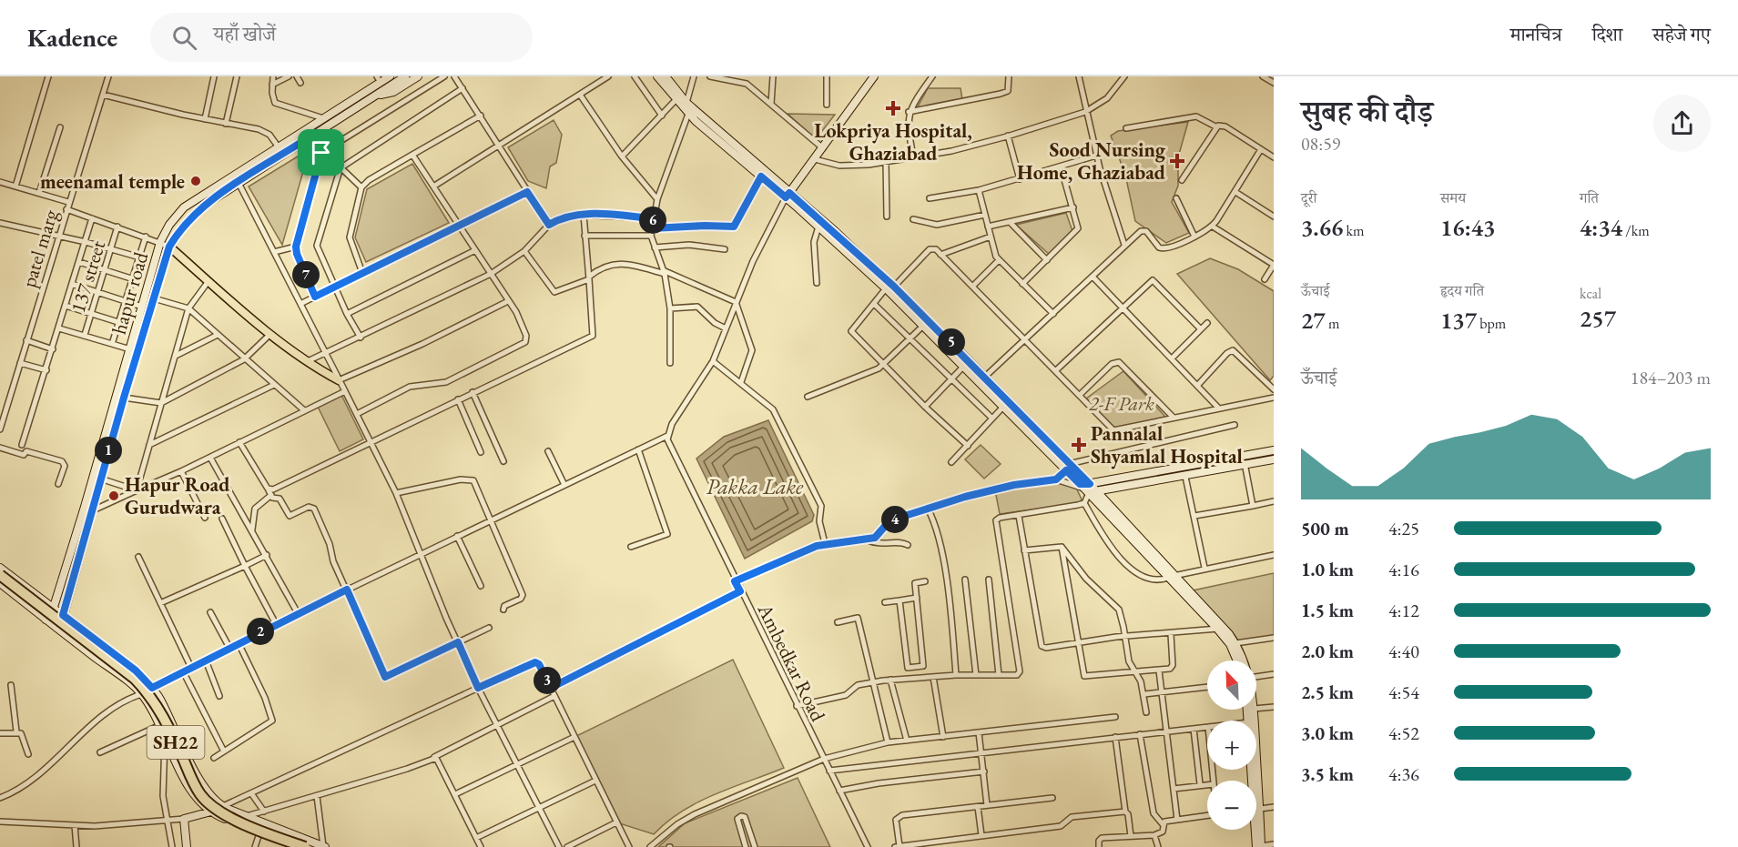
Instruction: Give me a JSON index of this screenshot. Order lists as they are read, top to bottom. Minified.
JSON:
{"streets":{"highway":["SH22"],"street":["patel marg","137 street","hapur road","Ambedkar Road"]},"crossings":[["hapur road","SH22"]],"water":["Pakka Lake"],"parks":["2-F Park"],"places":{"health":["Lokpriya Hospital, Ghaziabad","Sood Nursing Home, Ghaziabad","Pannalal Shyamlal Hospital"],"other":["meenamal temple","Hapur Road Gurudwara"]},"north":"top left","page":{"header":"Kadence","search":"यहाँ खोजें","nav":["मानचित्र","दिशा","सहेजे गए"],"heading":["सुबह की दौड़","08:59"],"stats":[["दूरी","3.66 km"],["समय","16:43"],["गति","4:34 /km"],["ऊँचाई","27 m"],["हृदय गति","137 bpm"],["kcal","257"]],"pins":["6","7","5","1","4","2","3"],"chart":["ऊँचाई","184–203 m"],"list":[{"name":"500 m","note":"4:25"},{"name":"1.0 km","note":"4:16"},{"name":"1.5 km","note":"4:12"},{"name":"2.0 km","note":"4:40"},{"name":"2.5 km","note":"4:54"},{"name":"3.0 km","note":"4:52"},{"name":"3.5 km","note":"4:36"}],"map_buttons":["+","−"]}}
